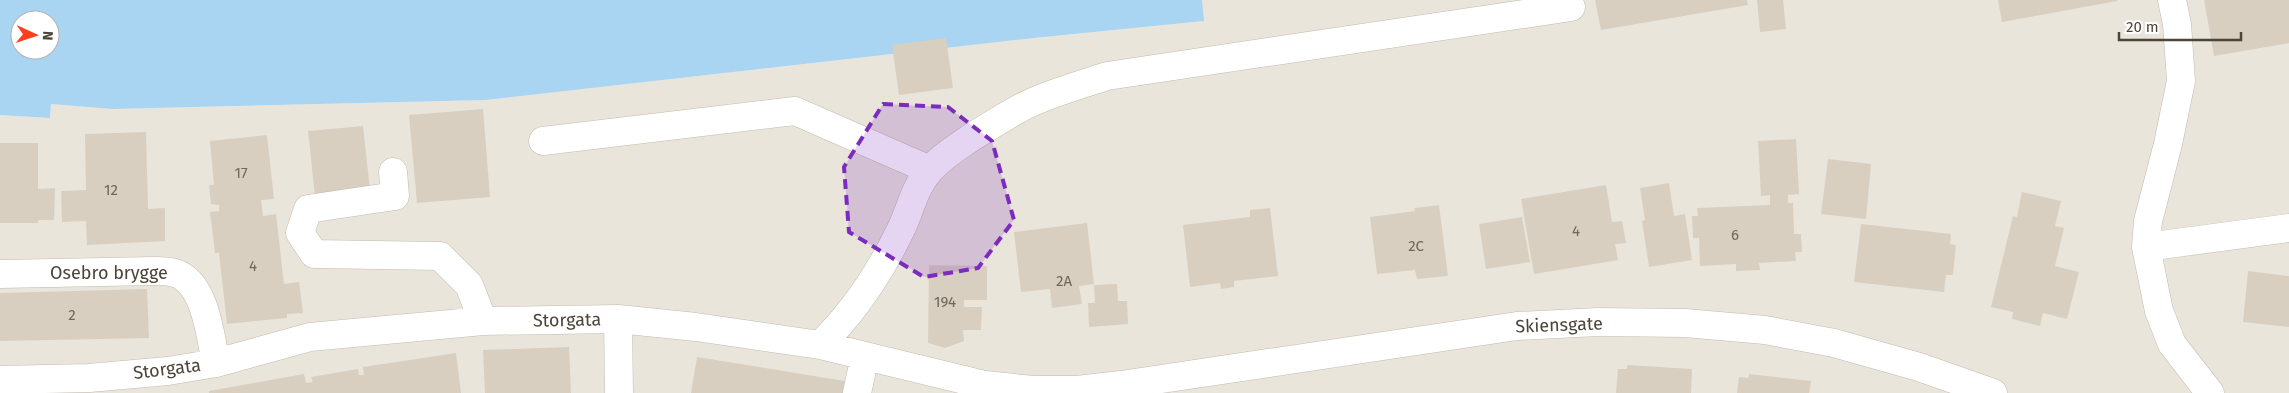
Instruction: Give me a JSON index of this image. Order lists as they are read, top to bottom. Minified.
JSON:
{"streets":{"street":["Osebro brygge","Storgata","Skiensgate"]},"crossings":[["Osebro brygge","Storgata"],["Storgata","Skiensgate"]],"house_numbers":["17","12","4","6","2C","4","2A","194","2"],"scale_bar":"20 m","north":"right"}
